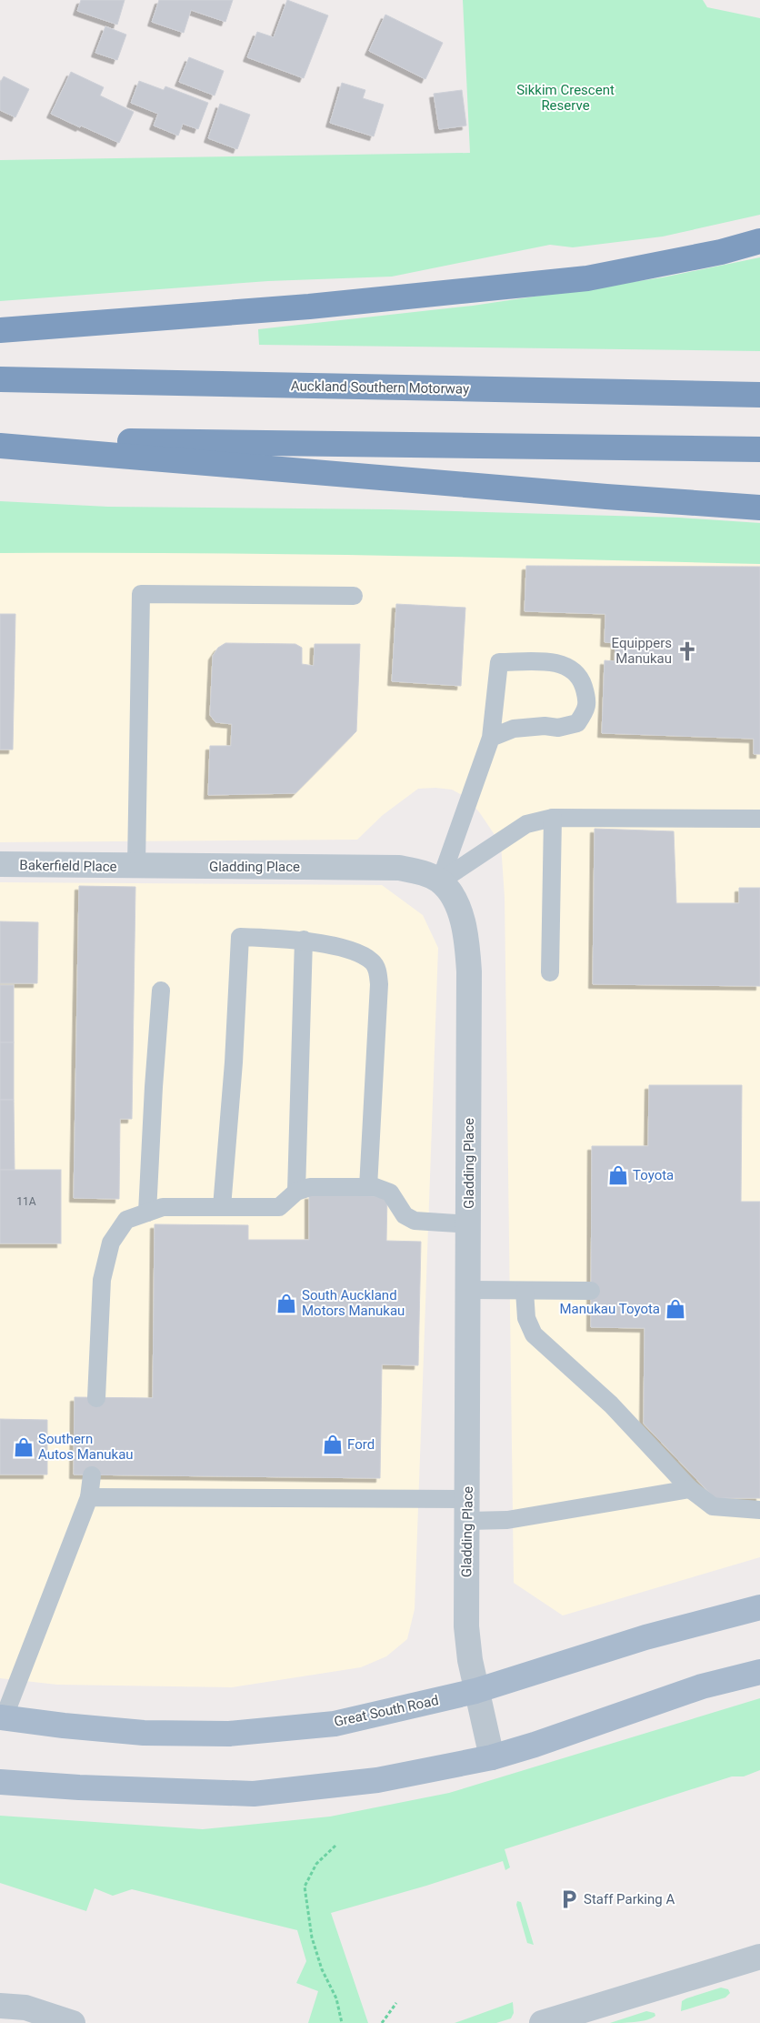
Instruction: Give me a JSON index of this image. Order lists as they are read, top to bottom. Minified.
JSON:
{"streets":{"highway":["Auckland Southern Motorway"],"main road":["Great South Road"],"street":["Bakerfield Place","Gladding Place"]},"crossings":[["Bakerfield Place","Gladding Place"],["Gladding Place","Great South Road"]],"parks":["Sikkim Crescent Reserve"],"places":{"church":["Equippers Manukau"],"shop":["Toyota","South Auckland Motors Manukau","Manukau Toyota","Ford","Southern Autos Manukau"],"parking":["Staff Parking A"]},"house_numbers":["11A"]}
